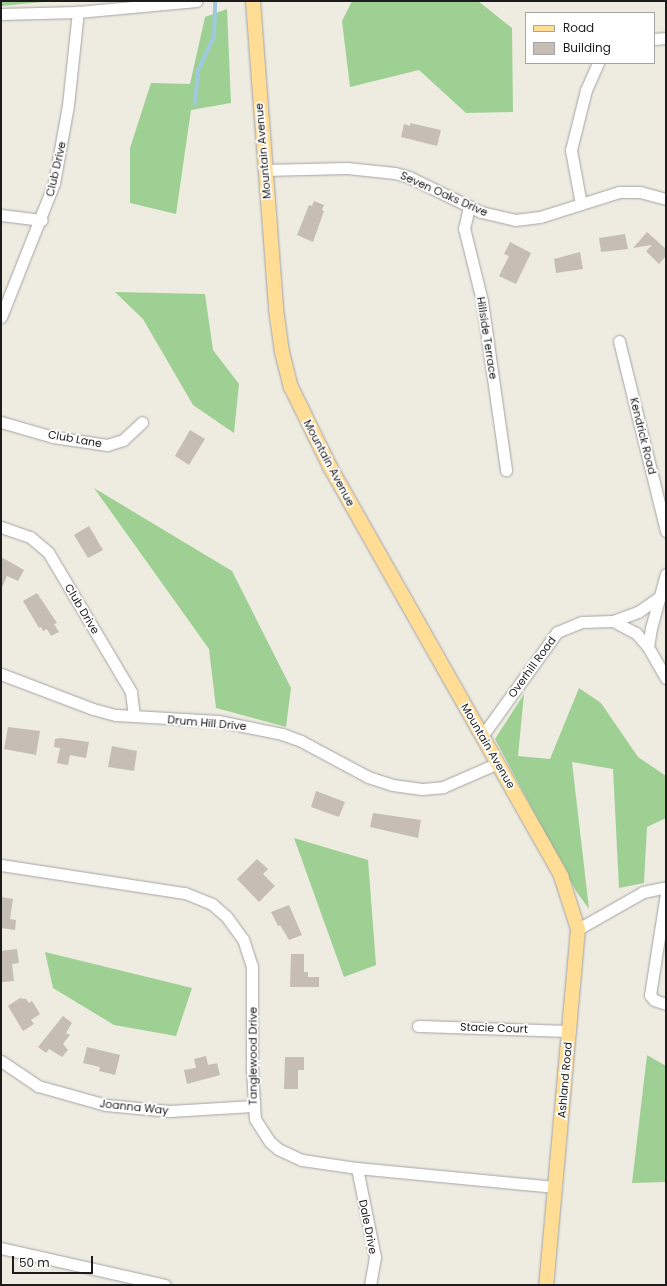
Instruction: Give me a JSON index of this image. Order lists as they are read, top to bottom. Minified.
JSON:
{"streets":{"main road":["Mountain Avenue","Ashland Road"],"street":["Club Drive","Seven Oaks Drive","Hillside Terrace","Kendrick Road","Club Lane","Overhill Road","Drum Hill Drive","Stacie Court","Tanglewood Drive","Joanna Way","Dale Drive"]},"crossings":[["Mountain Avenue","Seven Oaks Drive"],["Mountain Avenue","Overhill Road"],["Mountain Avenue","Drum Hill Drive"],["Mountain Avenue","Ashland Road"],["Club Drive","Drum Hill Drive"],["Seven Oaks Drive","Hillside Terrace"],["Stacie Court","Ashland Road"],["Tanglewood Drive","Ashland Road"],["Tanglewood Drive","Joanna Way"],["Tanglewood Drive","Dale Drive"]],"legend":["Road","Building"],"scale_bar":"50 m"}
